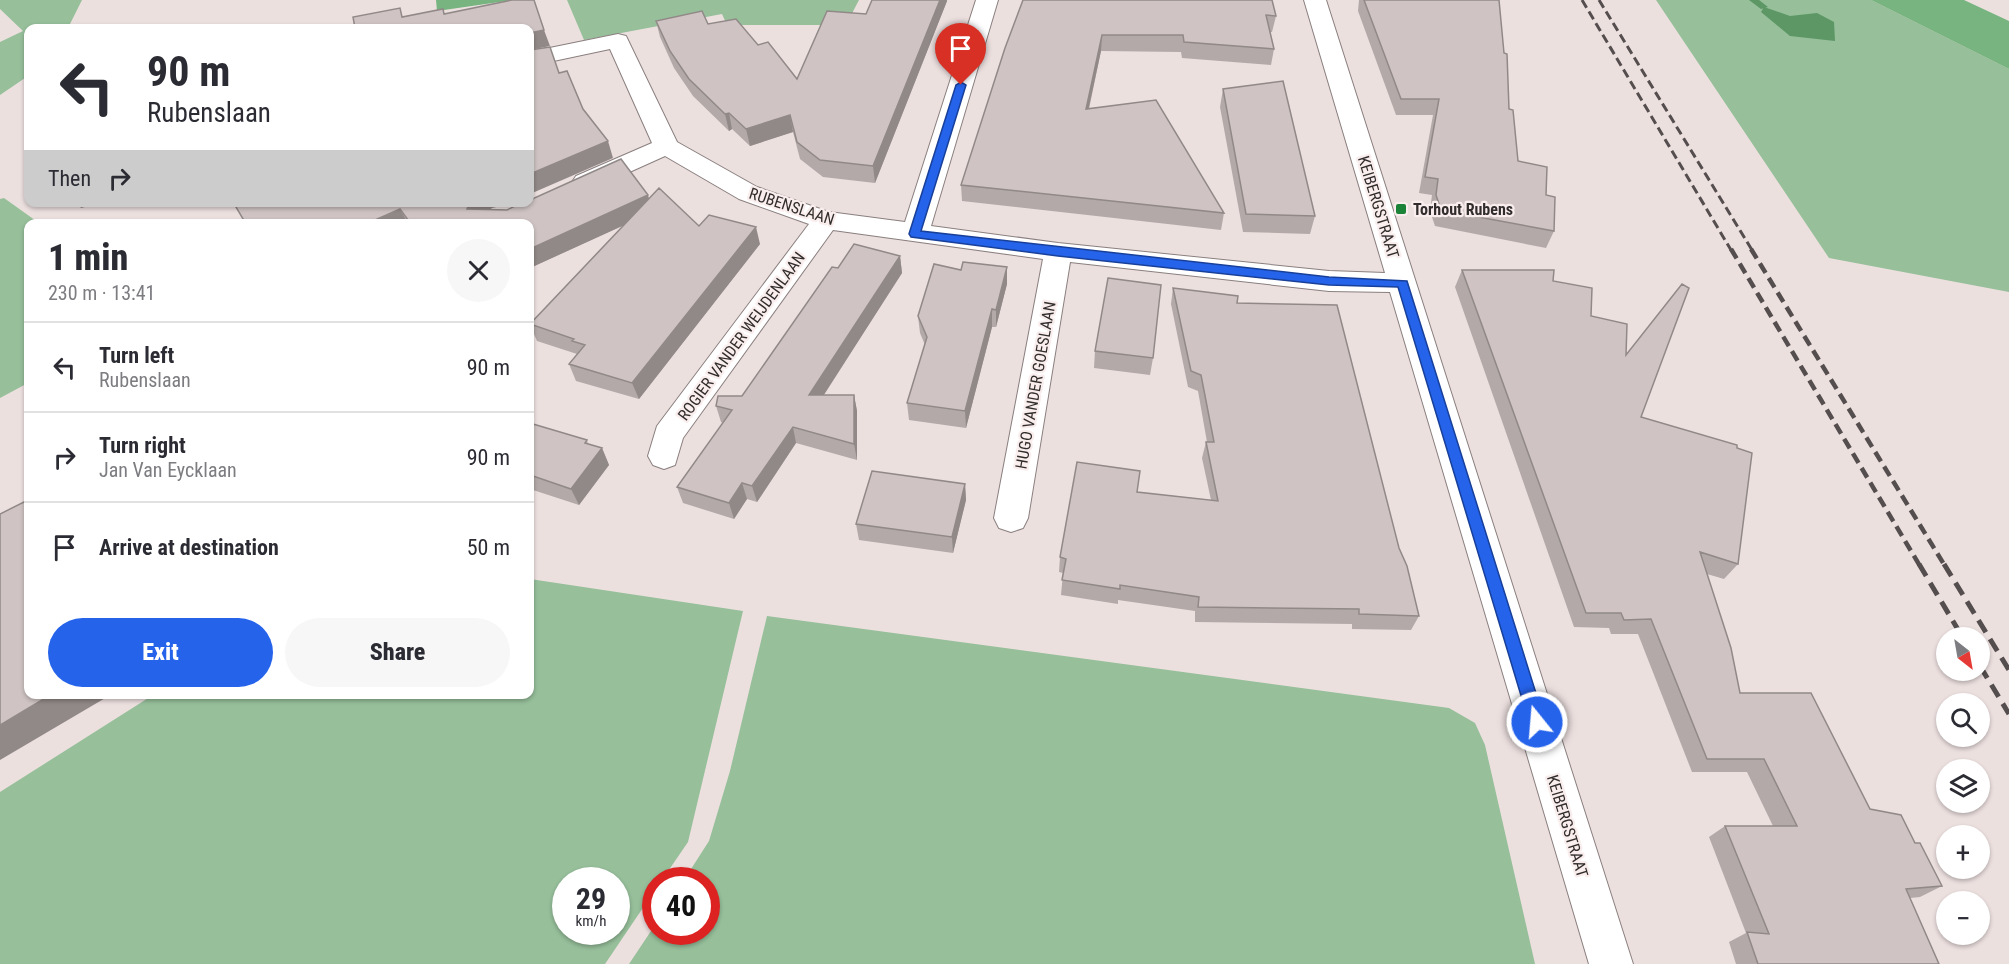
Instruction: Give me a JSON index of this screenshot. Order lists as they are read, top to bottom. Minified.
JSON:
{"streets":{"street":["RUBENSLAAN","KEIBERGSTRAAT","ROGIER VANDER WEIJDENLAAN","HUGO VANDER GOESLAAN"]},"crossings":[["RUBENSLAAN","KEIBERGSTRAAT"],["RUBENSLAAN","ROGIER VANDER WEIJDENLAAN"],["RUBENSLAAN","HUGO VANDER GOESLAAN"]],"places":{"transit":["Torhout Rubens"]},"north":"bottom right","page":{"turn":["90 m","Rubenslaan"],"then":"Then","heading":["1 min","230 m · 13:41"],"list":[{"name":"Turn left","note":"Rubenslaan","value":"90 m"},{"name":"Turn right","note":"Jan Van Eycklaan","value":"90 m"},{"name":"Arrive at destination","value":"50 m"}],"buttons":["Exit","Share"],"map_buttons":["+","−"],"speed":"29 km/h","limit":"40"}}
